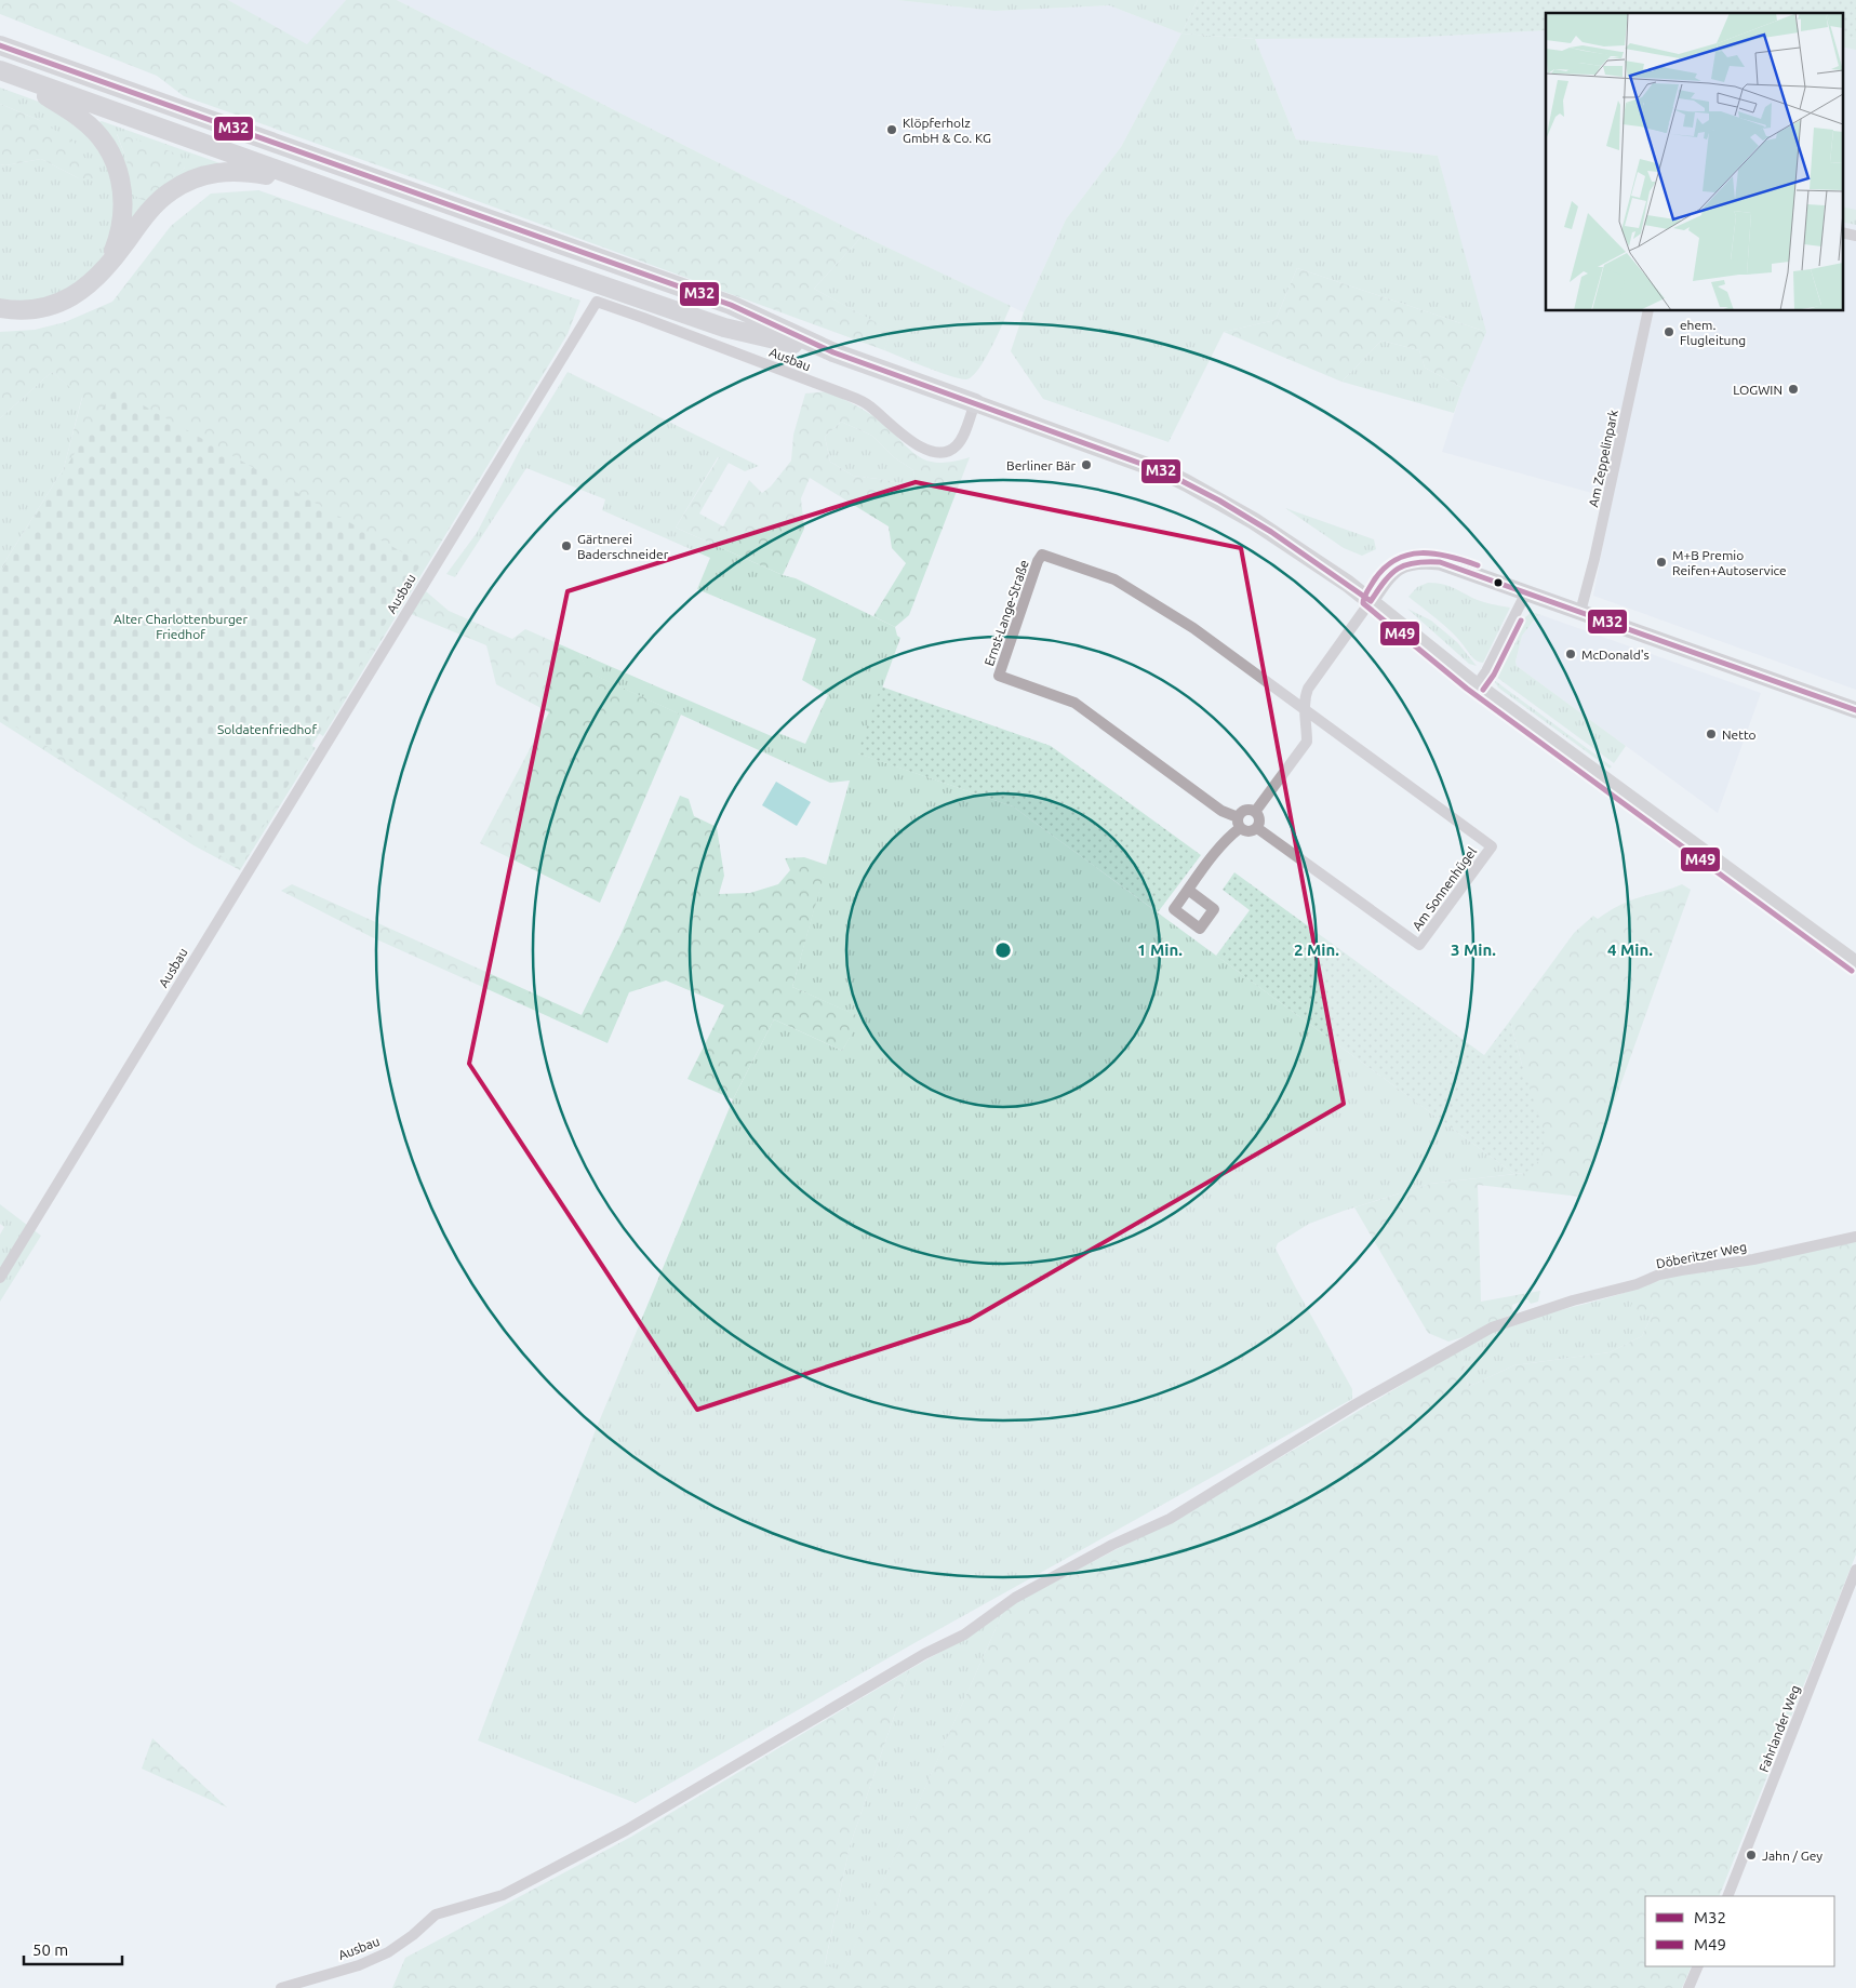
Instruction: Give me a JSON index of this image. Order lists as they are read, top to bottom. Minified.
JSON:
{"streets":{"street":["Ausbau","Am Zeppelinpark","Ernst-Lange-Straße","Am Sonnenhügel","Döberitzer Weg","Fahrlander Weg"]},"crossings":[["Ausbau","Döberitzer Weg"],["Ernst-Lange-Straße","Am Sonnenhügel"]],"parks":["Alter Charlottenburger Friedhof","Soldatenfriedhof"],"places":["Klöpferholz GmbH & Co. KG","ehem. Flugleitung","LOGWIN","Berliner Bär","Gärtnerei Baderschneider","M+B Premio Reifen+Autoservice","McDonald's","Netto","Jahn / Gey"],"lines":["transit line M32","transit line M49"],"legend":["M32","M49"],"scale_bar":"50 m","rings":["1 Min.","2 Min.","3 Min.","4 Min."]}
